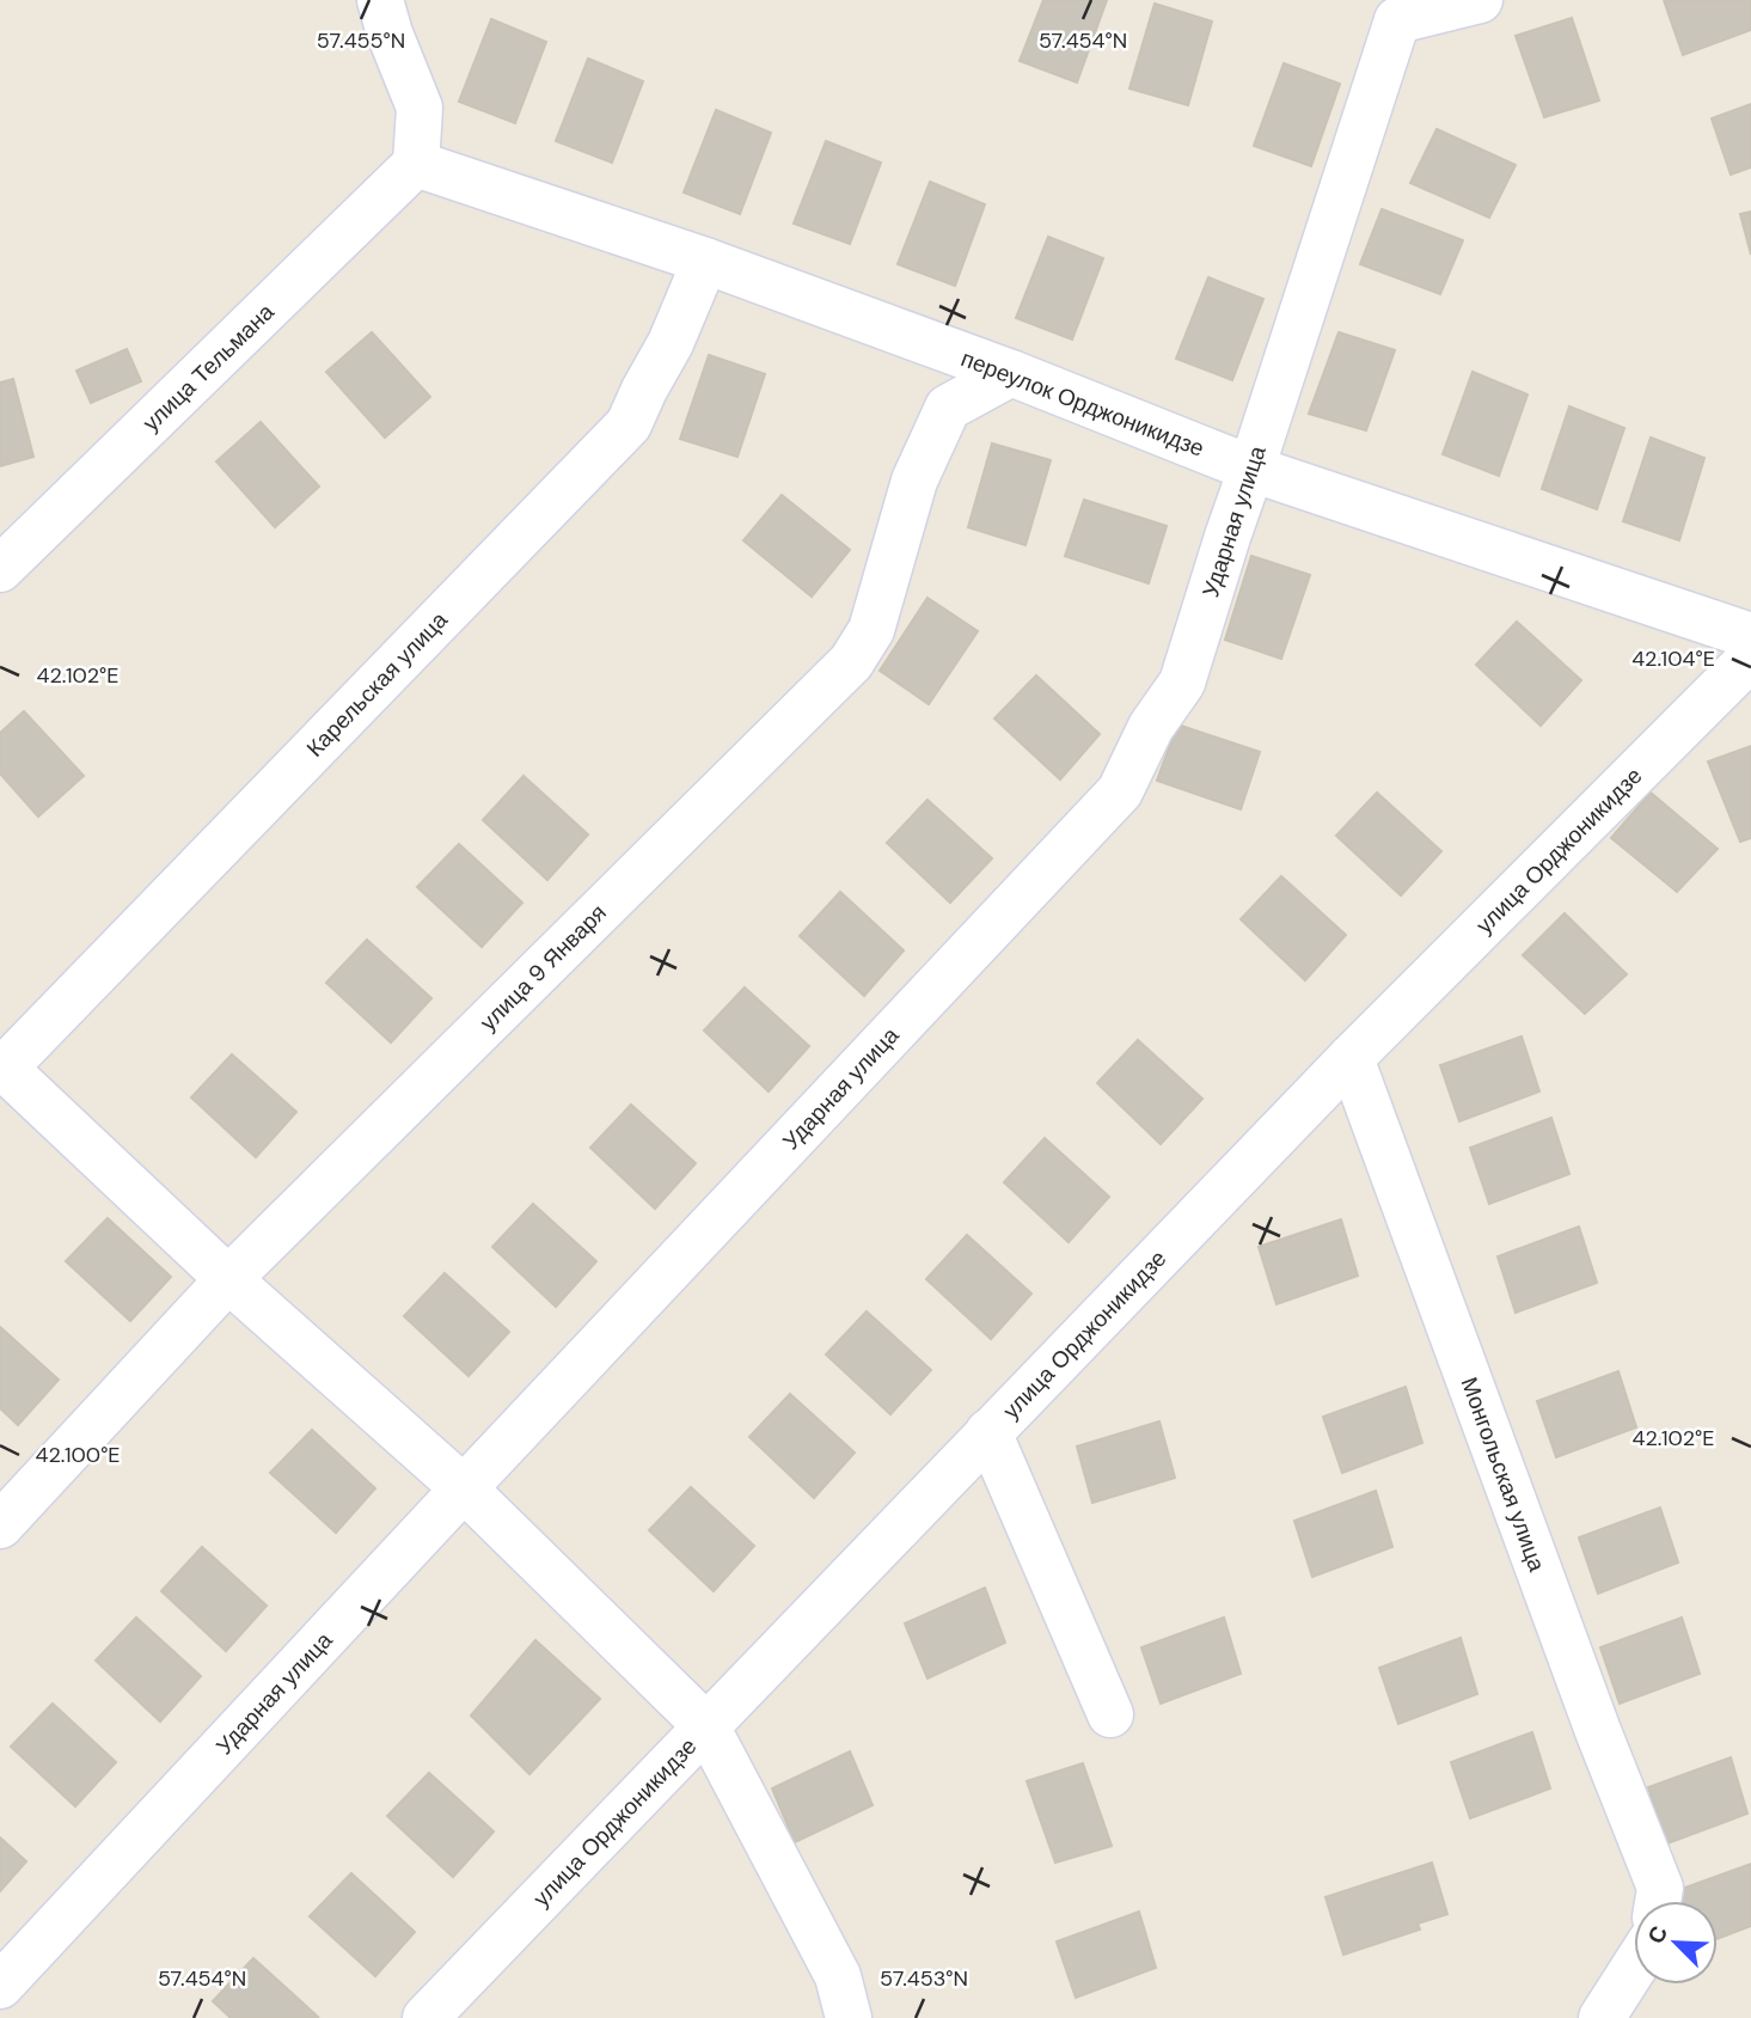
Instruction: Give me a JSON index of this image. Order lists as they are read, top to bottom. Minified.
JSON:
{"streets":{"street":["улица Тельмана","переулок Орджоникидзе","Ударная улица","Карельская улица","улица Орджоникидзе","улица 9 Января","Монгольская улица"]},"crossings":[["улица Тельмана","переулок Орджоникидзе"],["переулок Орджоникидзе","Ударная улица"],["переулок Орджоникидзе","Карельская улица"],["переулок Орджоникидзе","улица 9 Января"],["улица Орджоникидзе","Монгольская улица"]],"north":"top left","coordinates":["57.455°N","57.454°N","42.104°E","42.102°E","42.100°E","57.453°N"]}
